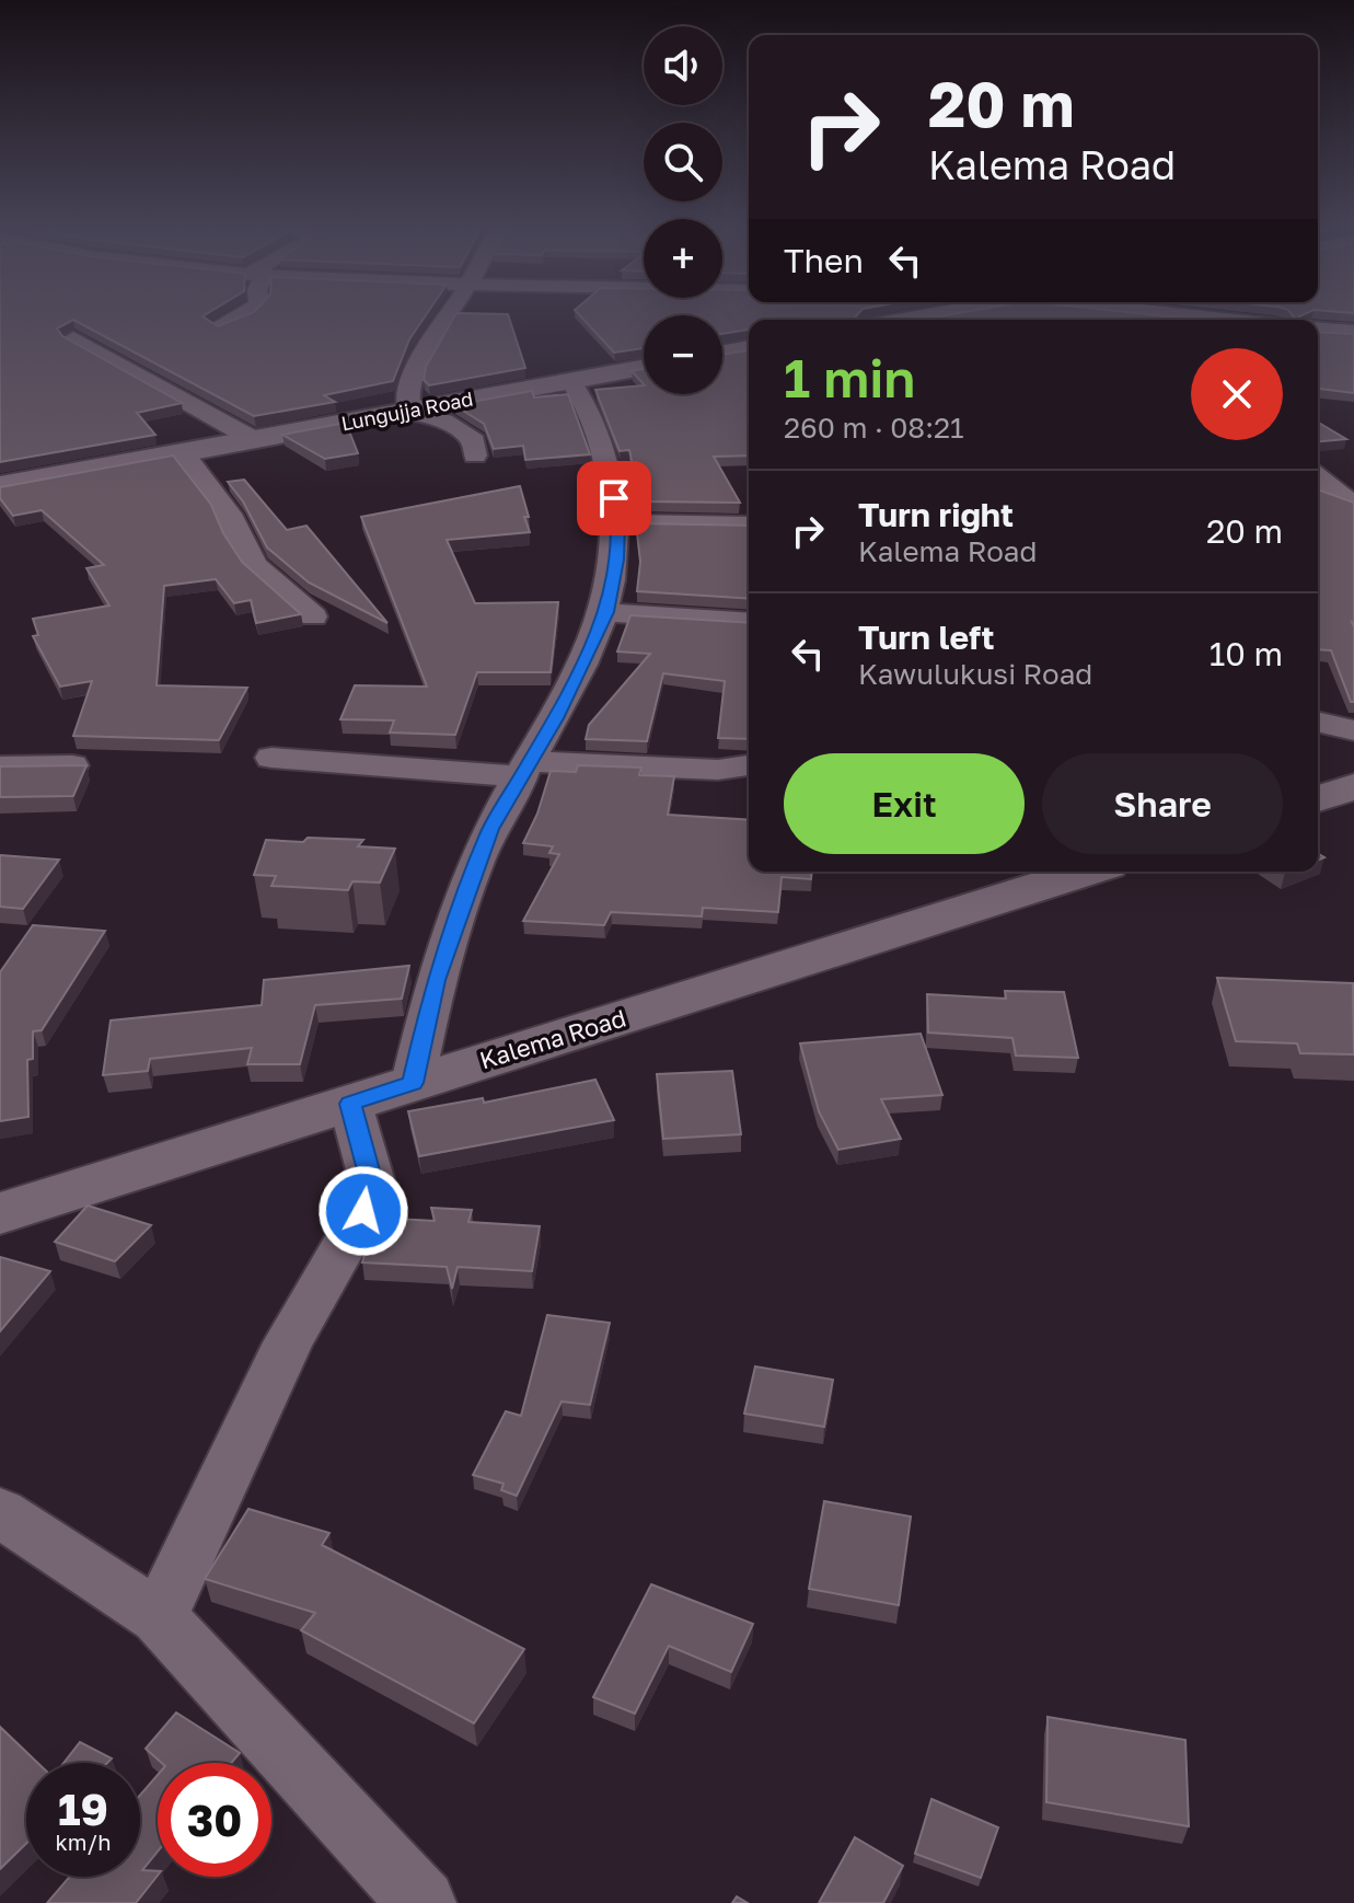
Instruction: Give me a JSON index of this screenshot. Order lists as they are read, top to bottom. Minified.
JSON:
{"streets":{"street":["Lungujja Road","Kalema Road"]},"page":{"map_buttons":["+","−"],"turn":["20 m","Kalema Road"],"then":"Then","heading":["1 min","260 m · 08:21"],"list":[{"name":"Turn right","note":"Kalema Road","value":"20 m"},{"name":"Turn left","note":"Kawulukusi Road","value":"10 m"}],"buttons":["Exit","Share"],"speed":"19 km/h","limit":"30"}}
